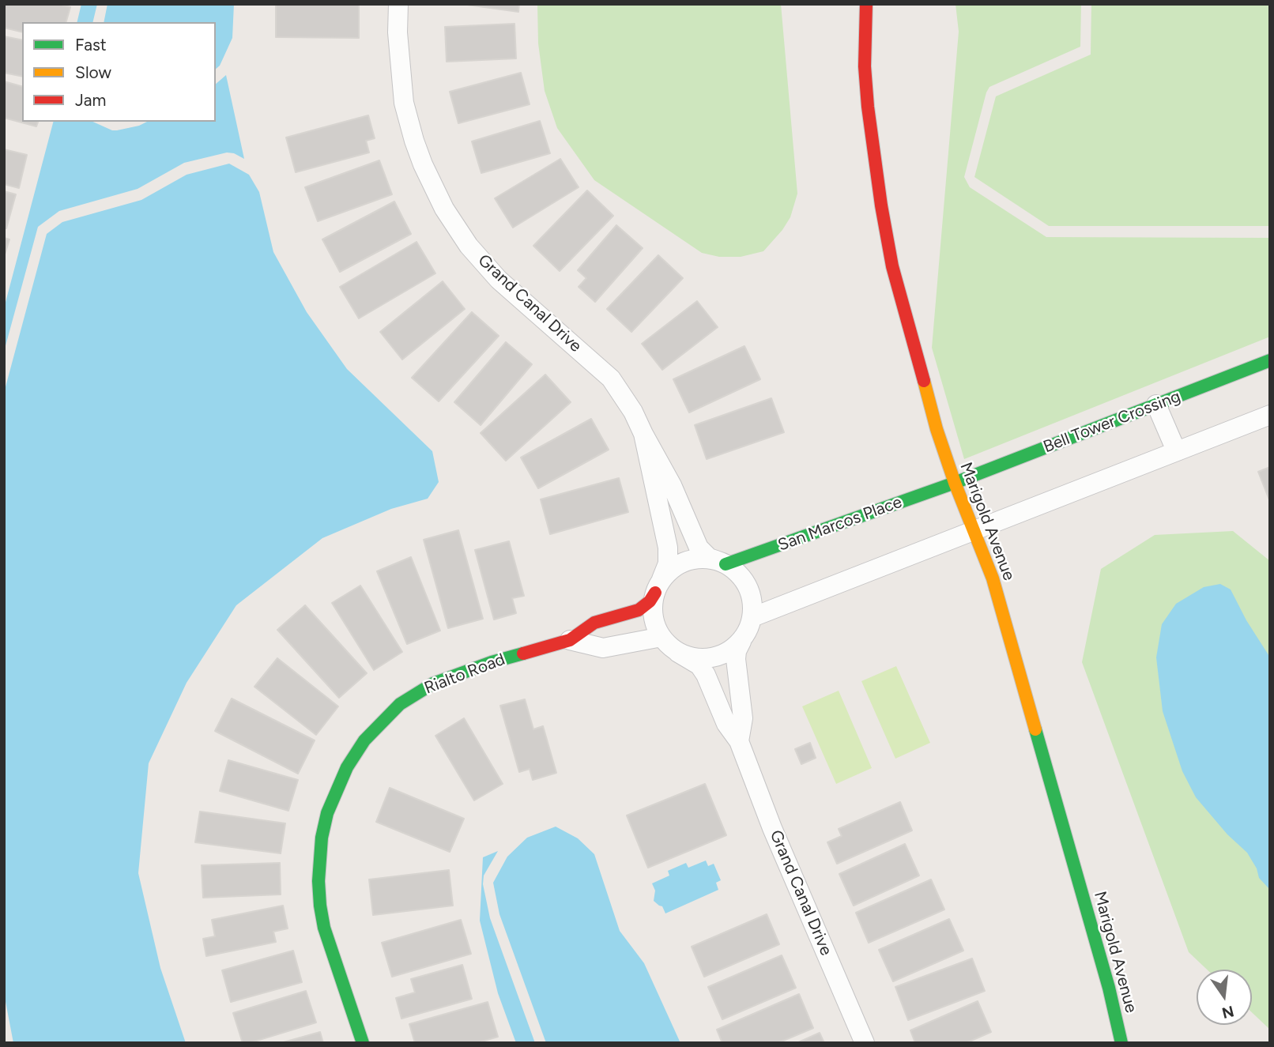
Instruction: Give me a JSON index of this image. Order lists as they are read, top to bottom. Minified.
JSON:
{"streets":{"street":["Grand Canal Drive","Bell Tower Crossing","Marigold Avenue","San Marcos Place","Rialto Road"]},"crossings":[["Grand Canal Drive","San Marcos Place"],["Grand Canal Drive","Rialto Road"],["Bell Tower Crossing","Marigold Avenue"],["Bell Tower Crossing","San Marcos Place"],["Marigold Avenue","San Marcos Place"],["San Marcos Place","Rialto Road"]],"legend":["Fast","Slow","Jam"],"north":"bottom"}
